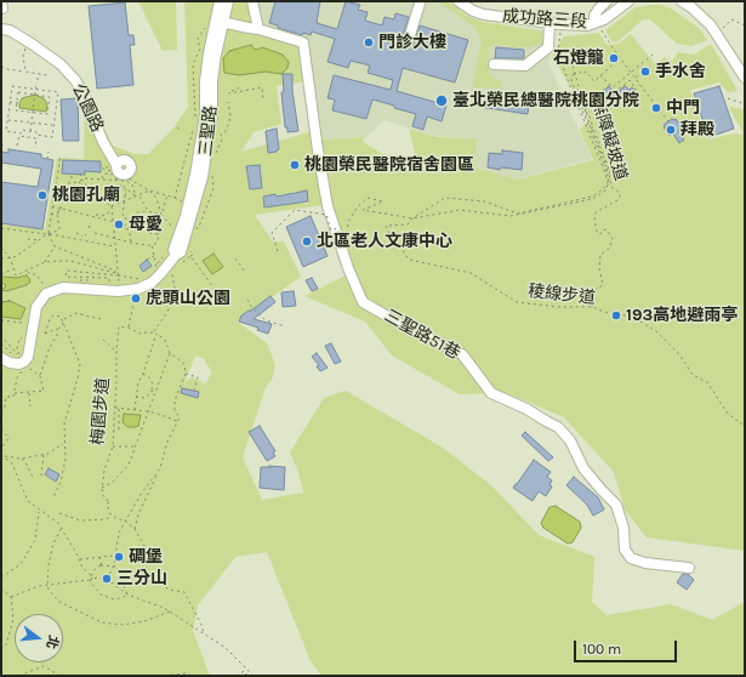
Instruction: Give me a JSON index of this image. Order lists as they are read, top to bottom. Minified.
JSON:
{"streets":{"street":["成功路三段","公園路","三聖路","三聖路51巷"],"path":["無障礙坡道","稜線步道","梅園步道"]},"crossings":[["三聖路","三聖路51巷"]],"places":["門診大樓","石燈籠","手水舍","臺北榮民總醫院桃園分院","中門","拜殿","桃園榮民醫院宿舍園區","桃園孔廟","母愛","北區老人文康中心","虎頭山公園","193高地避雨亭","碉堡","三分山"],"scale_bar":"100 m","north":"right"}
